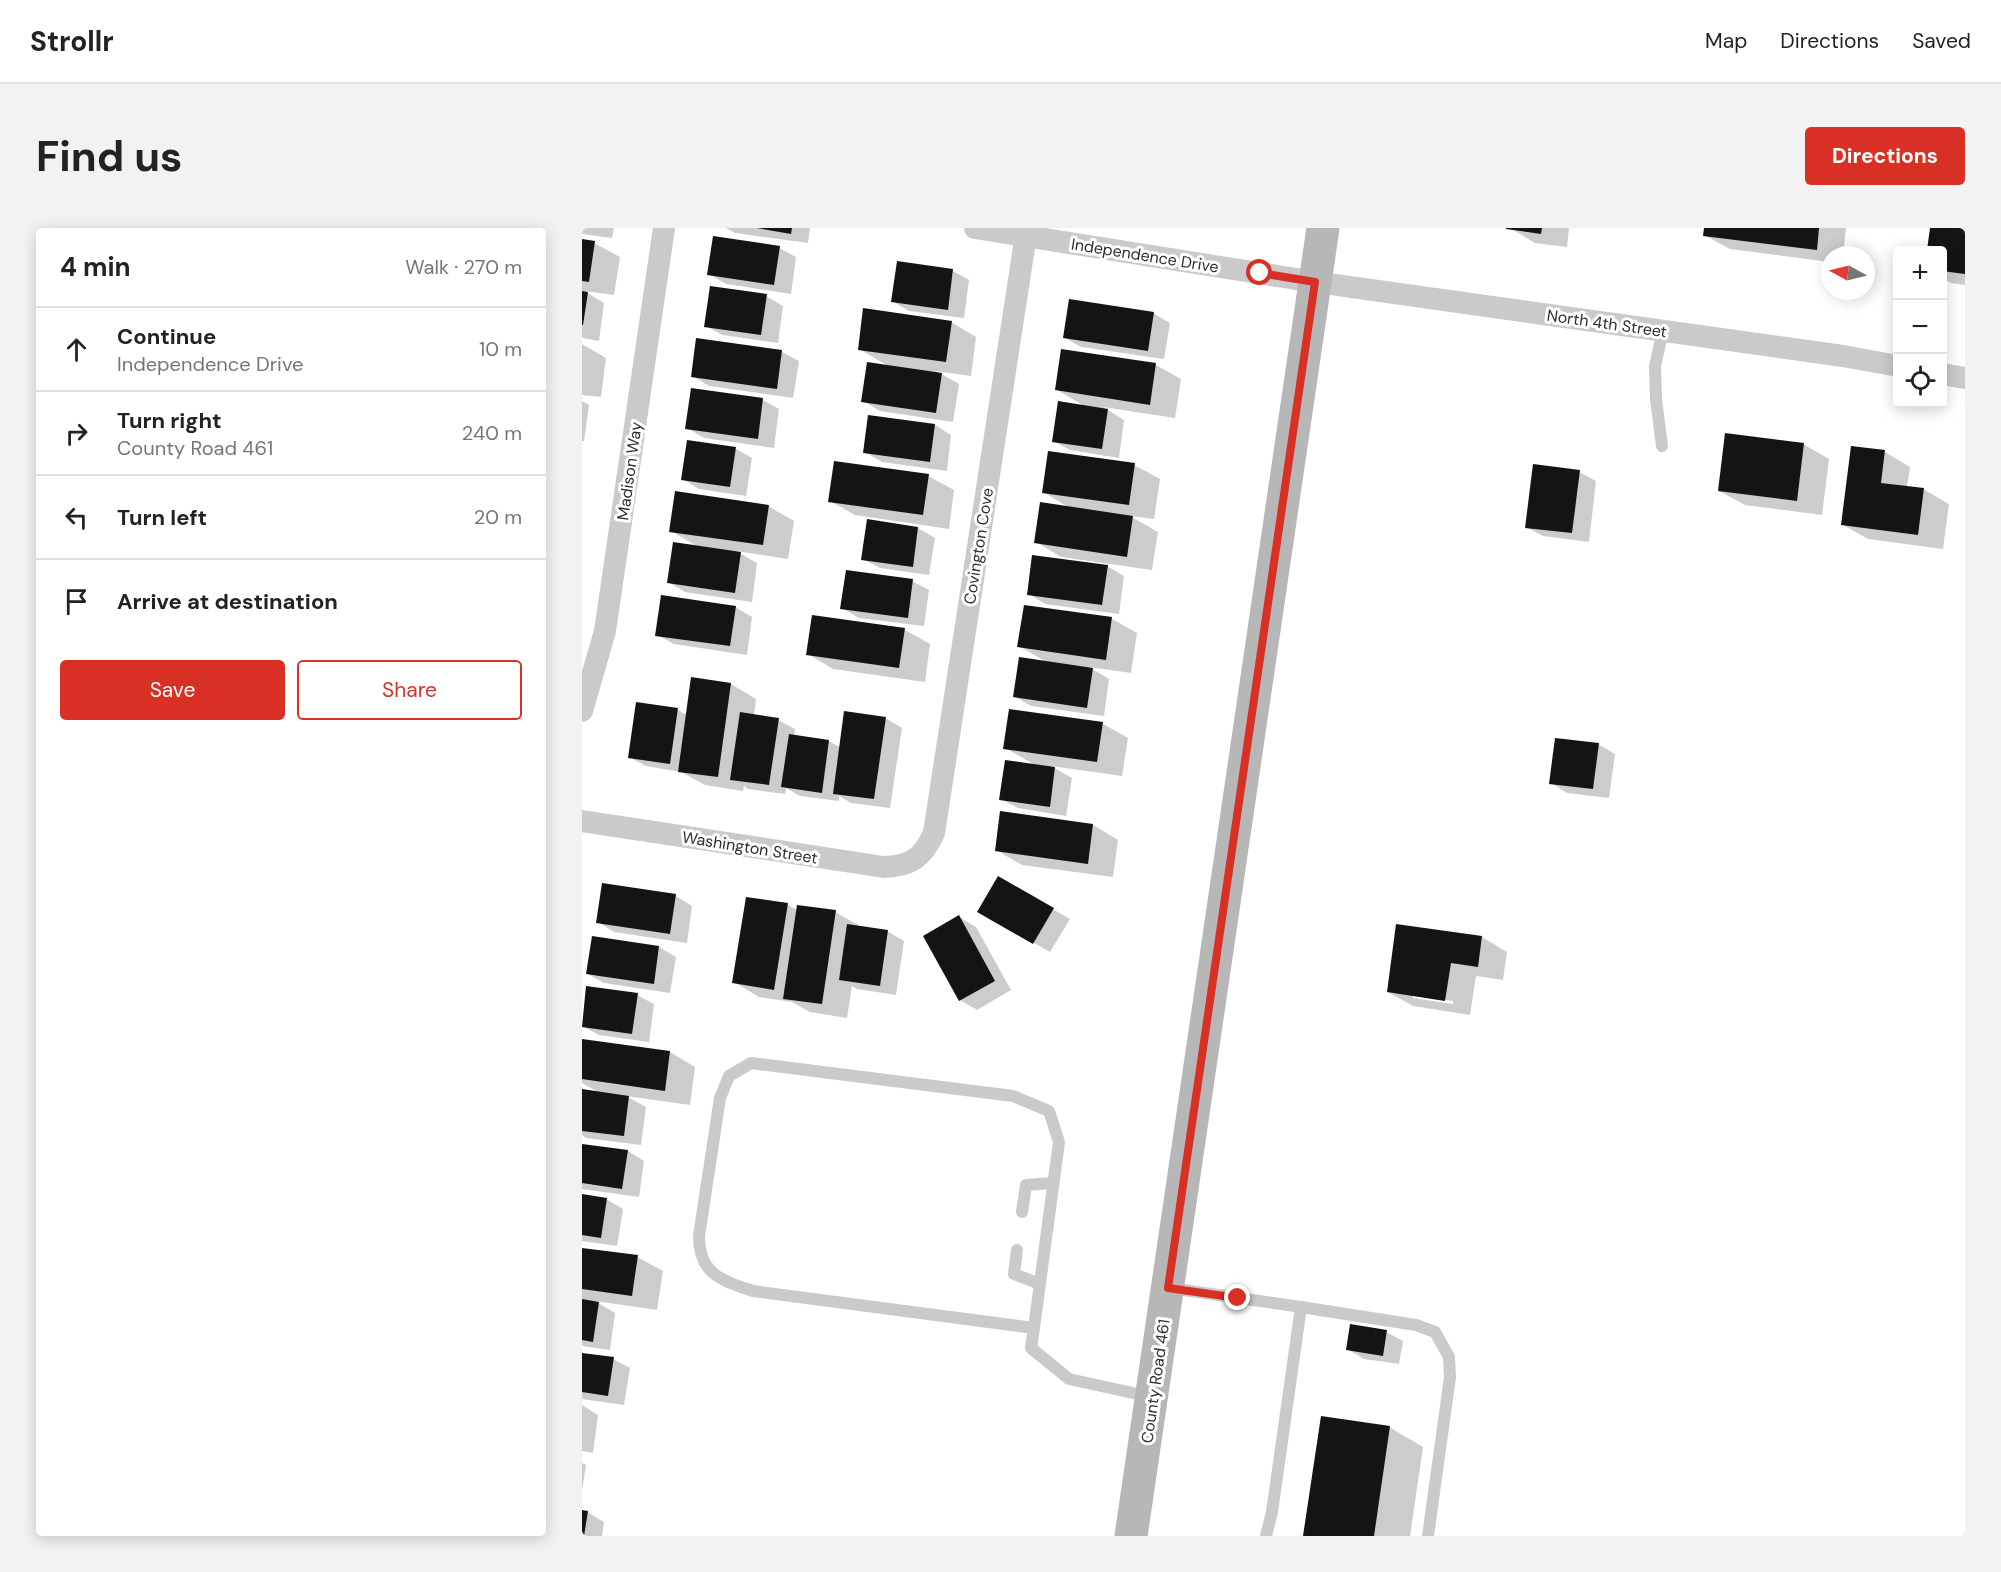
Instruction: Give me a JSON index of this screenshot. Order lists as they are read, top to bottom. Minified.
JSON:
{"streets":{"main road":["County Road 461"],"street":["Independence Drive","North 4th Street","Madison Way","Covington Cove","Washington Street"]},"crossings":[["Independence Drive","North 4th Street"],["Independence Drive","Covington Cove"],["Independence Drive","County Road 461"],["North 4th Street","County Road 461"],["Covington Cove","Washington Street"]],"north":"left","page":{"header":"Strollr","nav":["Map","Directions","Saved"],"buttons":["Directions",["Save","Share"]],"title":"Find us","heading":["4 min","Walk · 270 m"],"map_buttons":["+","−"],"list":[["Continue","Independence Drive","10 m"],["Turn right","County Road 461","240 m"],["Turn left","20 m"],"Arrive at destination"]}}
